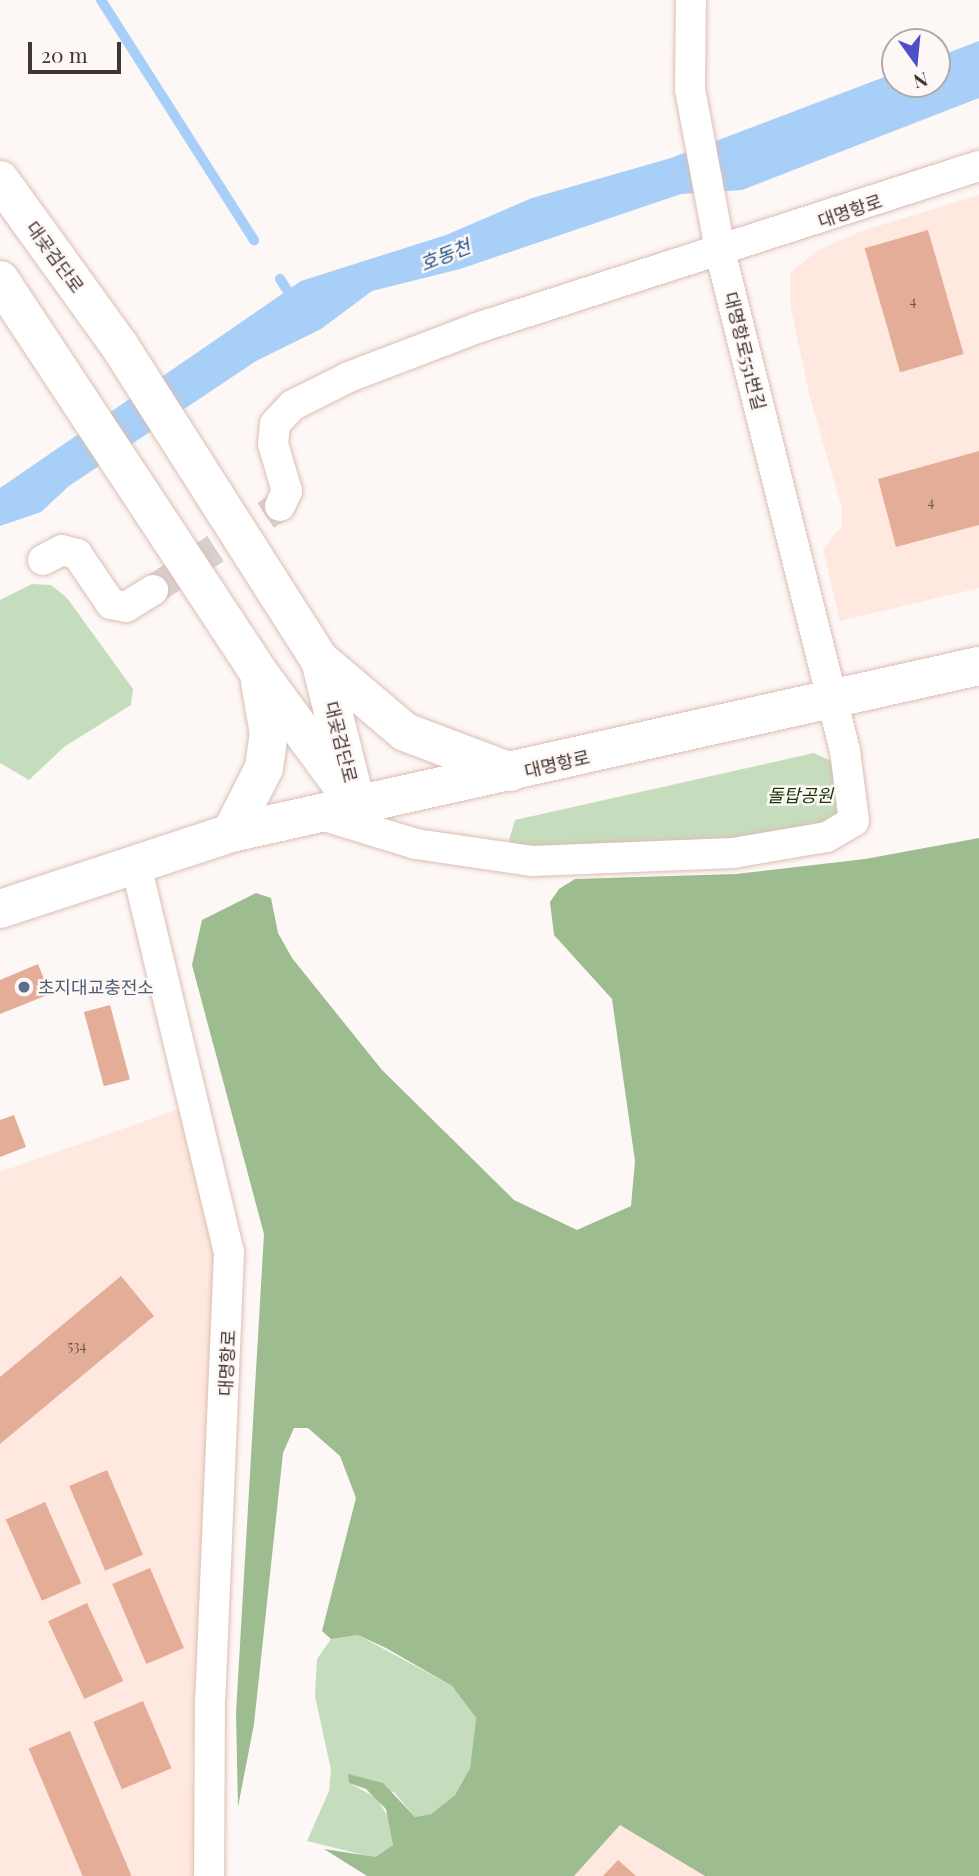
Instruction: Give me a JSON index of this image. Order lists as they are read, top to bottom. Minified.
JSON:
{"streets":{"main road":["대명항로","대곶검단로"],"street":["대명항로551번길"]},"crossings":[["대명항로","대곶검단로"],["대명항로","대명항로551번길"]],"water":["호동천"],"parks":["돌탑공원"],"places":["초지대교충전소"],"house_numbers":["4","4","534"],"scale_bar":"20 m","north":"bottom"}
